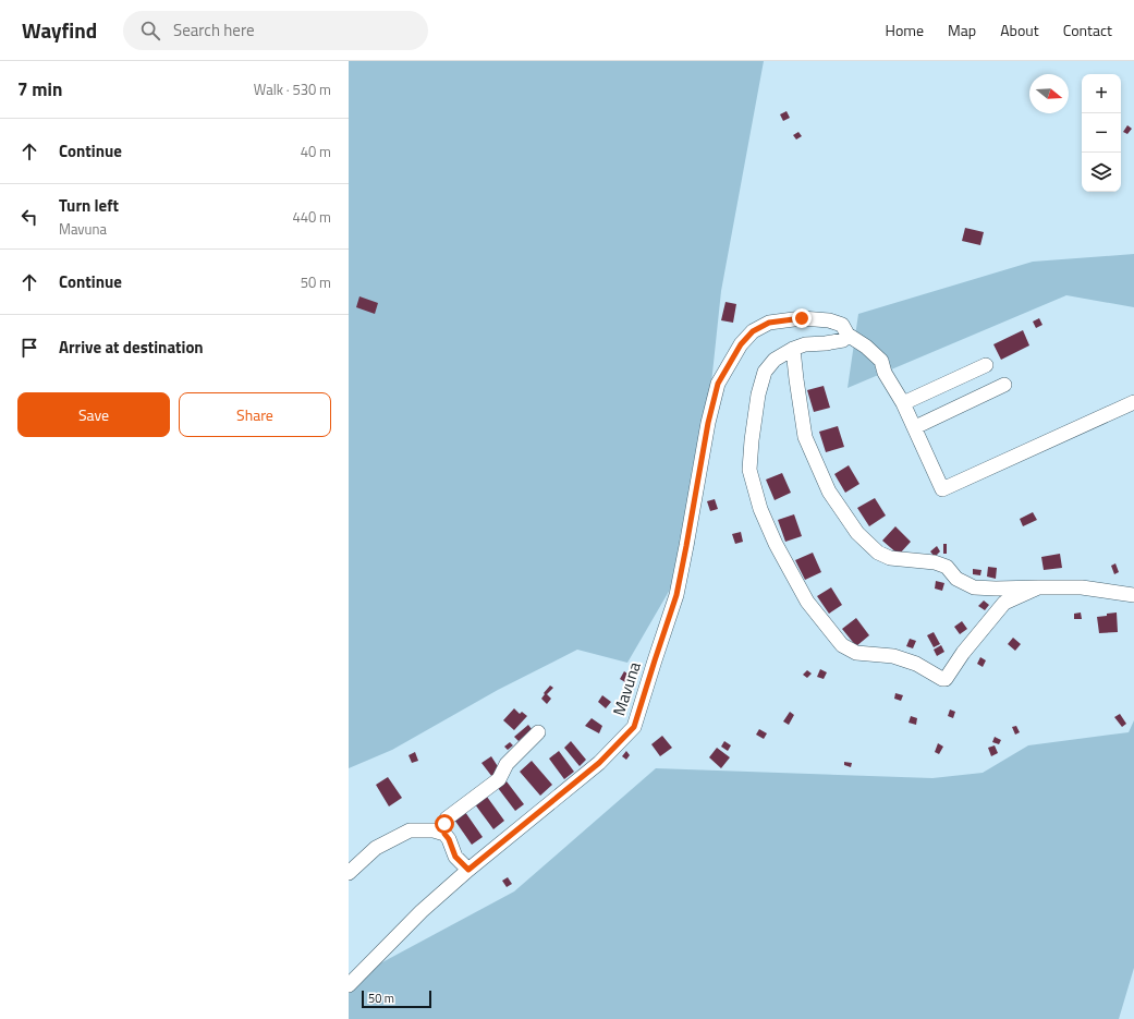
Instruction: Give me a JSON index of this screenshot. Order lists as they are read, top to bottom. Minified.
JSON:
{"streets":{"street":["Mavuna"]},"scale_bar":"50 m","north":"right","page":{"header":"Wayfind","search":"Search here","nav":["Home","Map","About","Contact"],"heading":["7 min","Walk · 530 m"],"map_buttons":["+","−"],"list":[["Continue","40 m"],["Turn left","Mavuna","440 m"],["Continue","50 m"],"Arrive at destination"],"buttons":["Save","Share"],"scale":"50 m"}}
